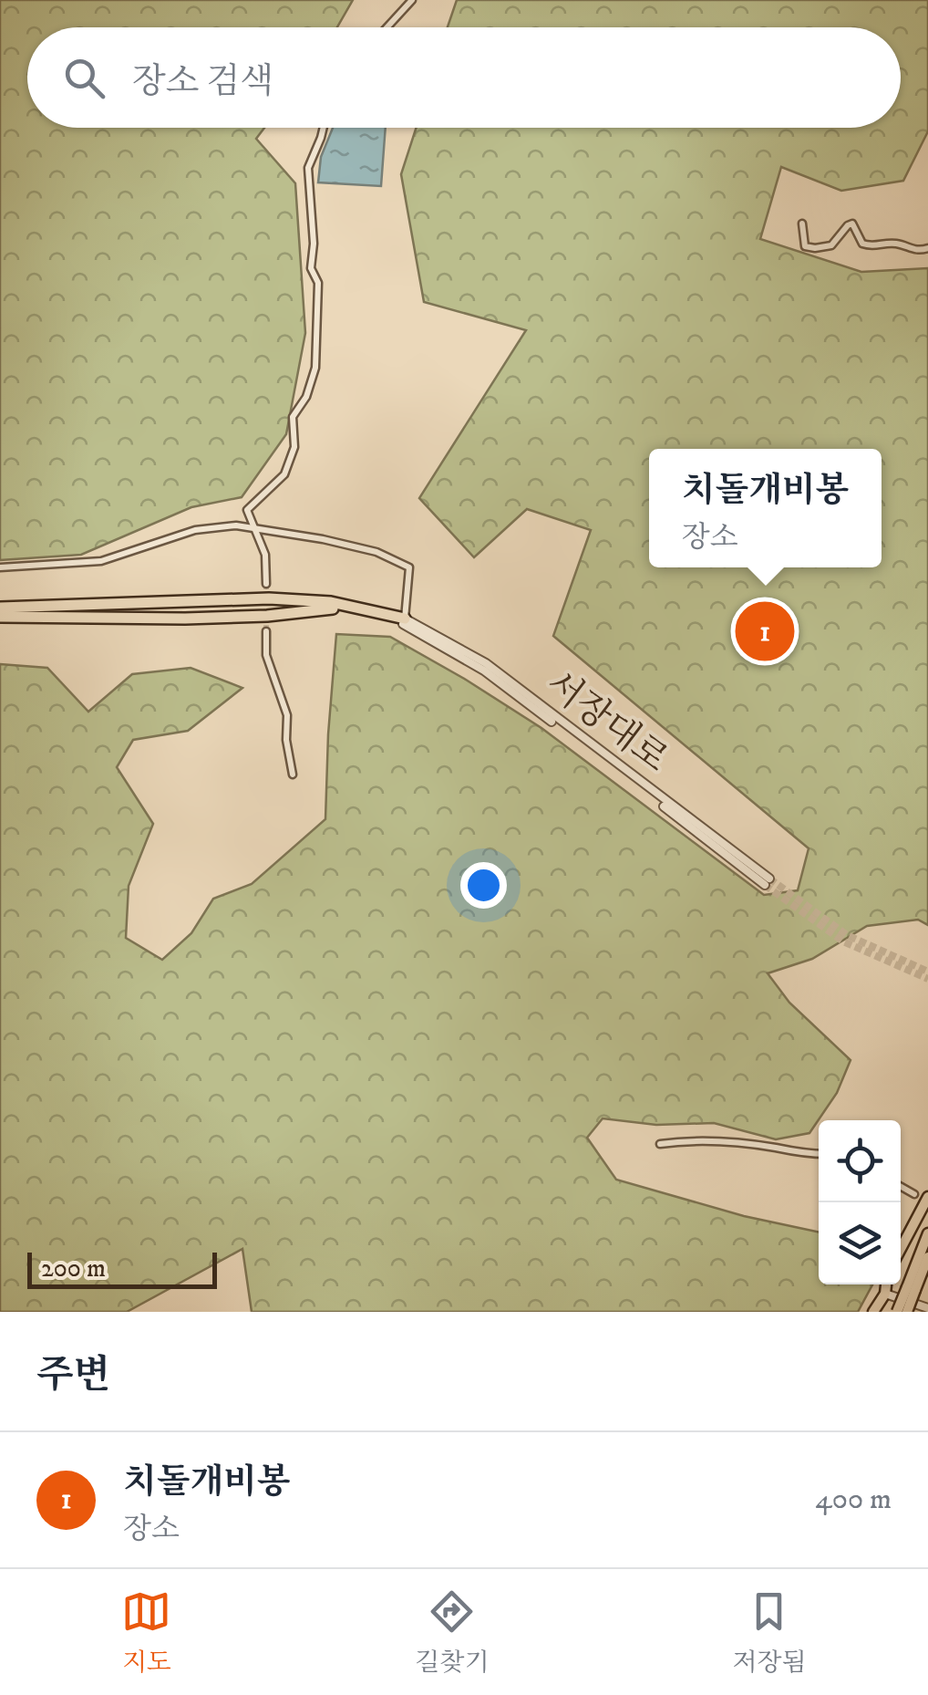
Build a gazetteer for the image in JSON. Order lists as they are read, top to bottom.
{
  "streets": {
    "street": ["서장대로"]
  },
  "scale_bar": "200 m",
  "page": {
    "search": "장소 검색",
    "popup": ["치돌개비봉", "장소"],
    "pins": "1",
    "scale": "200 m",
    "heading": "주변",
    "list": [
      {
        "mark": "1",
        "name": "치돌개비봉",
        "note": "장소",
        "value": "400 m"
      }
    ],
    "nav": ["지도", "길찾기", "저장됨"]
  }
}
